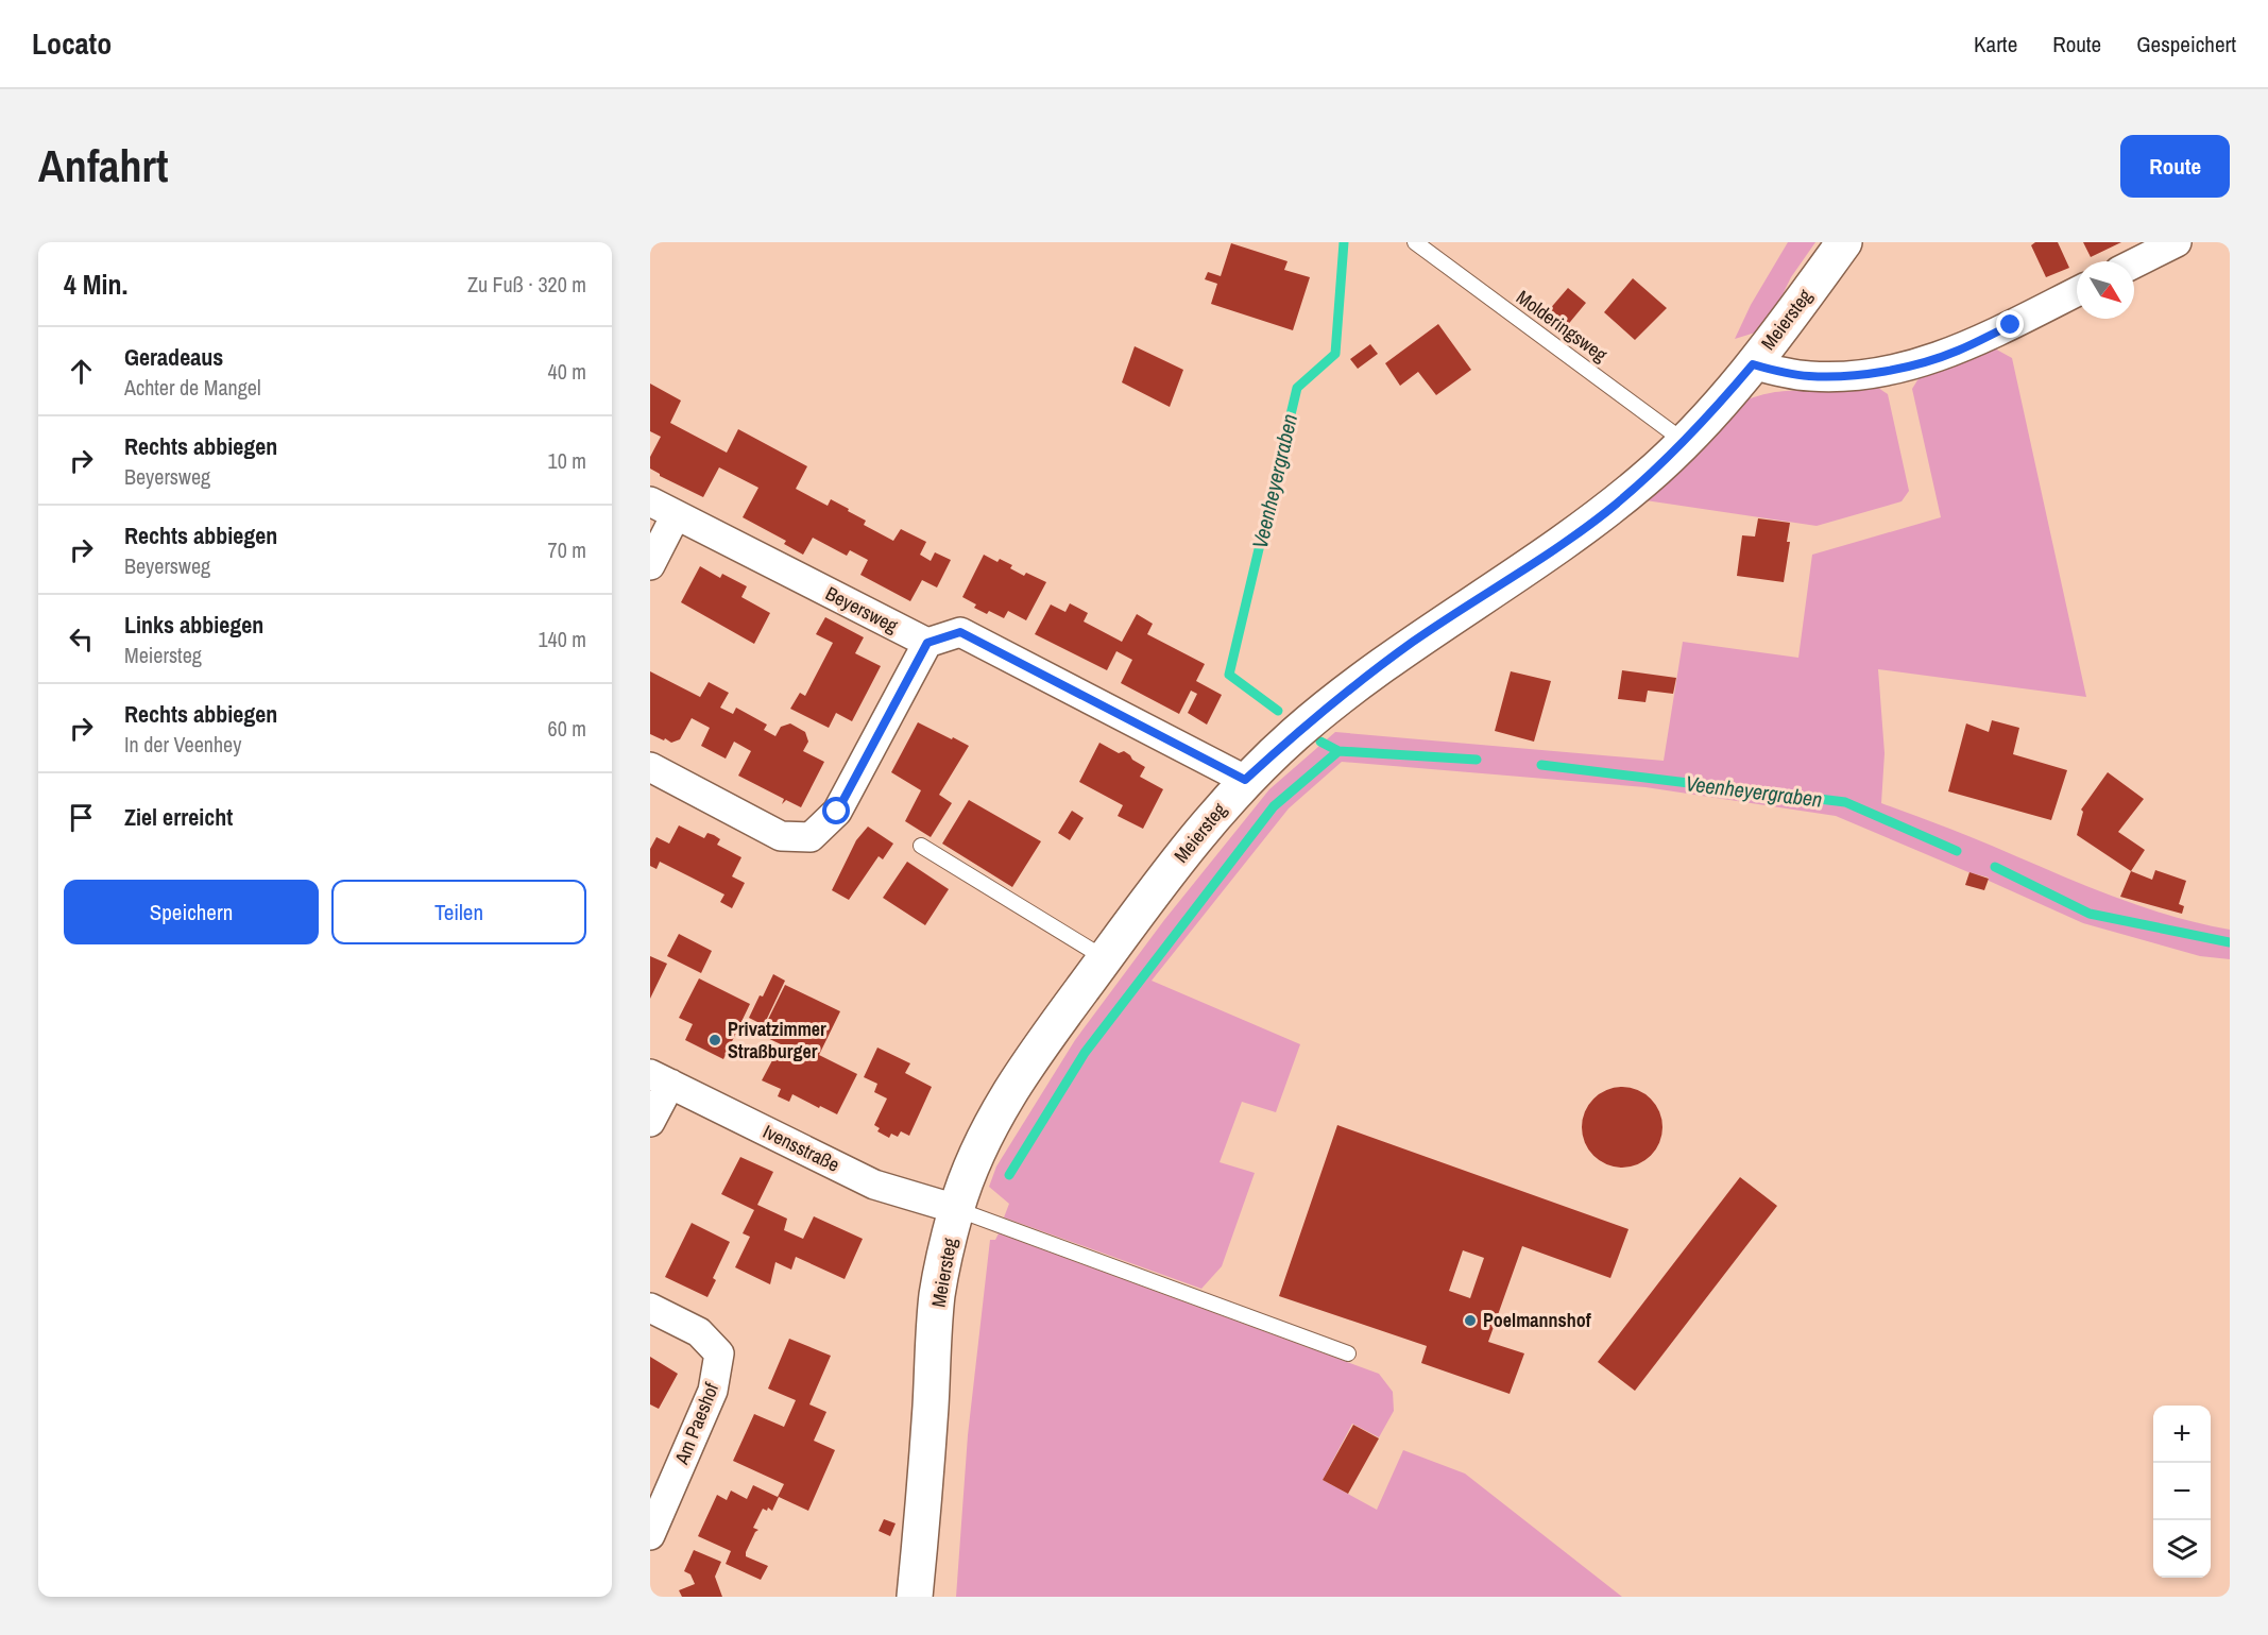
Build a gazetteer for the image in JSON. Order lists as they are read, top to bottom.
{
  "streets": {
    "street": [
      "Meiersteg",
      "Beyersweg",
      "Ivensstraße",
      "Am Paeshof"
    ],
    "lane": ["Molderingsweg"]
  },
  "crossings": [
    ["Meiersteg", "Molderingsweg"],
    ["Meiersteg", "Ivensstraße"]
  ],
  "water": ["Veenheyergraben"],
  "places": ["Privatzimmer Straßburger", "Poelmannshof"],
  "north": "bottom right",
  "page": {
    "header": "Locato",
    "nav": ["Karte", "Route", "Gespeichert"],
    "buttons": [
      "Route",
      ["Speichern", "Teilen"]
    ],
    "title": "Anfahrt",
    "heading": ["4 Min.", "Zu Fuß · 320 m"],
    "list": [
      ["Geradeaus", "Achter de Mangel", "40 m"],
      ["Rechts abbiegen", "Beyersweg", "10 m"],
      ["Rechts abbiegen", "Beyersweg", "70 m"],
      ["Links abbiegen", "Meiersteg", "140 m"],
      ["Rechts abbiegen", "In der Veenhey", "60 m"],
      "Ziel erreicht"
    ],
    "map_buttons": ["+", "−"]
  }
}
